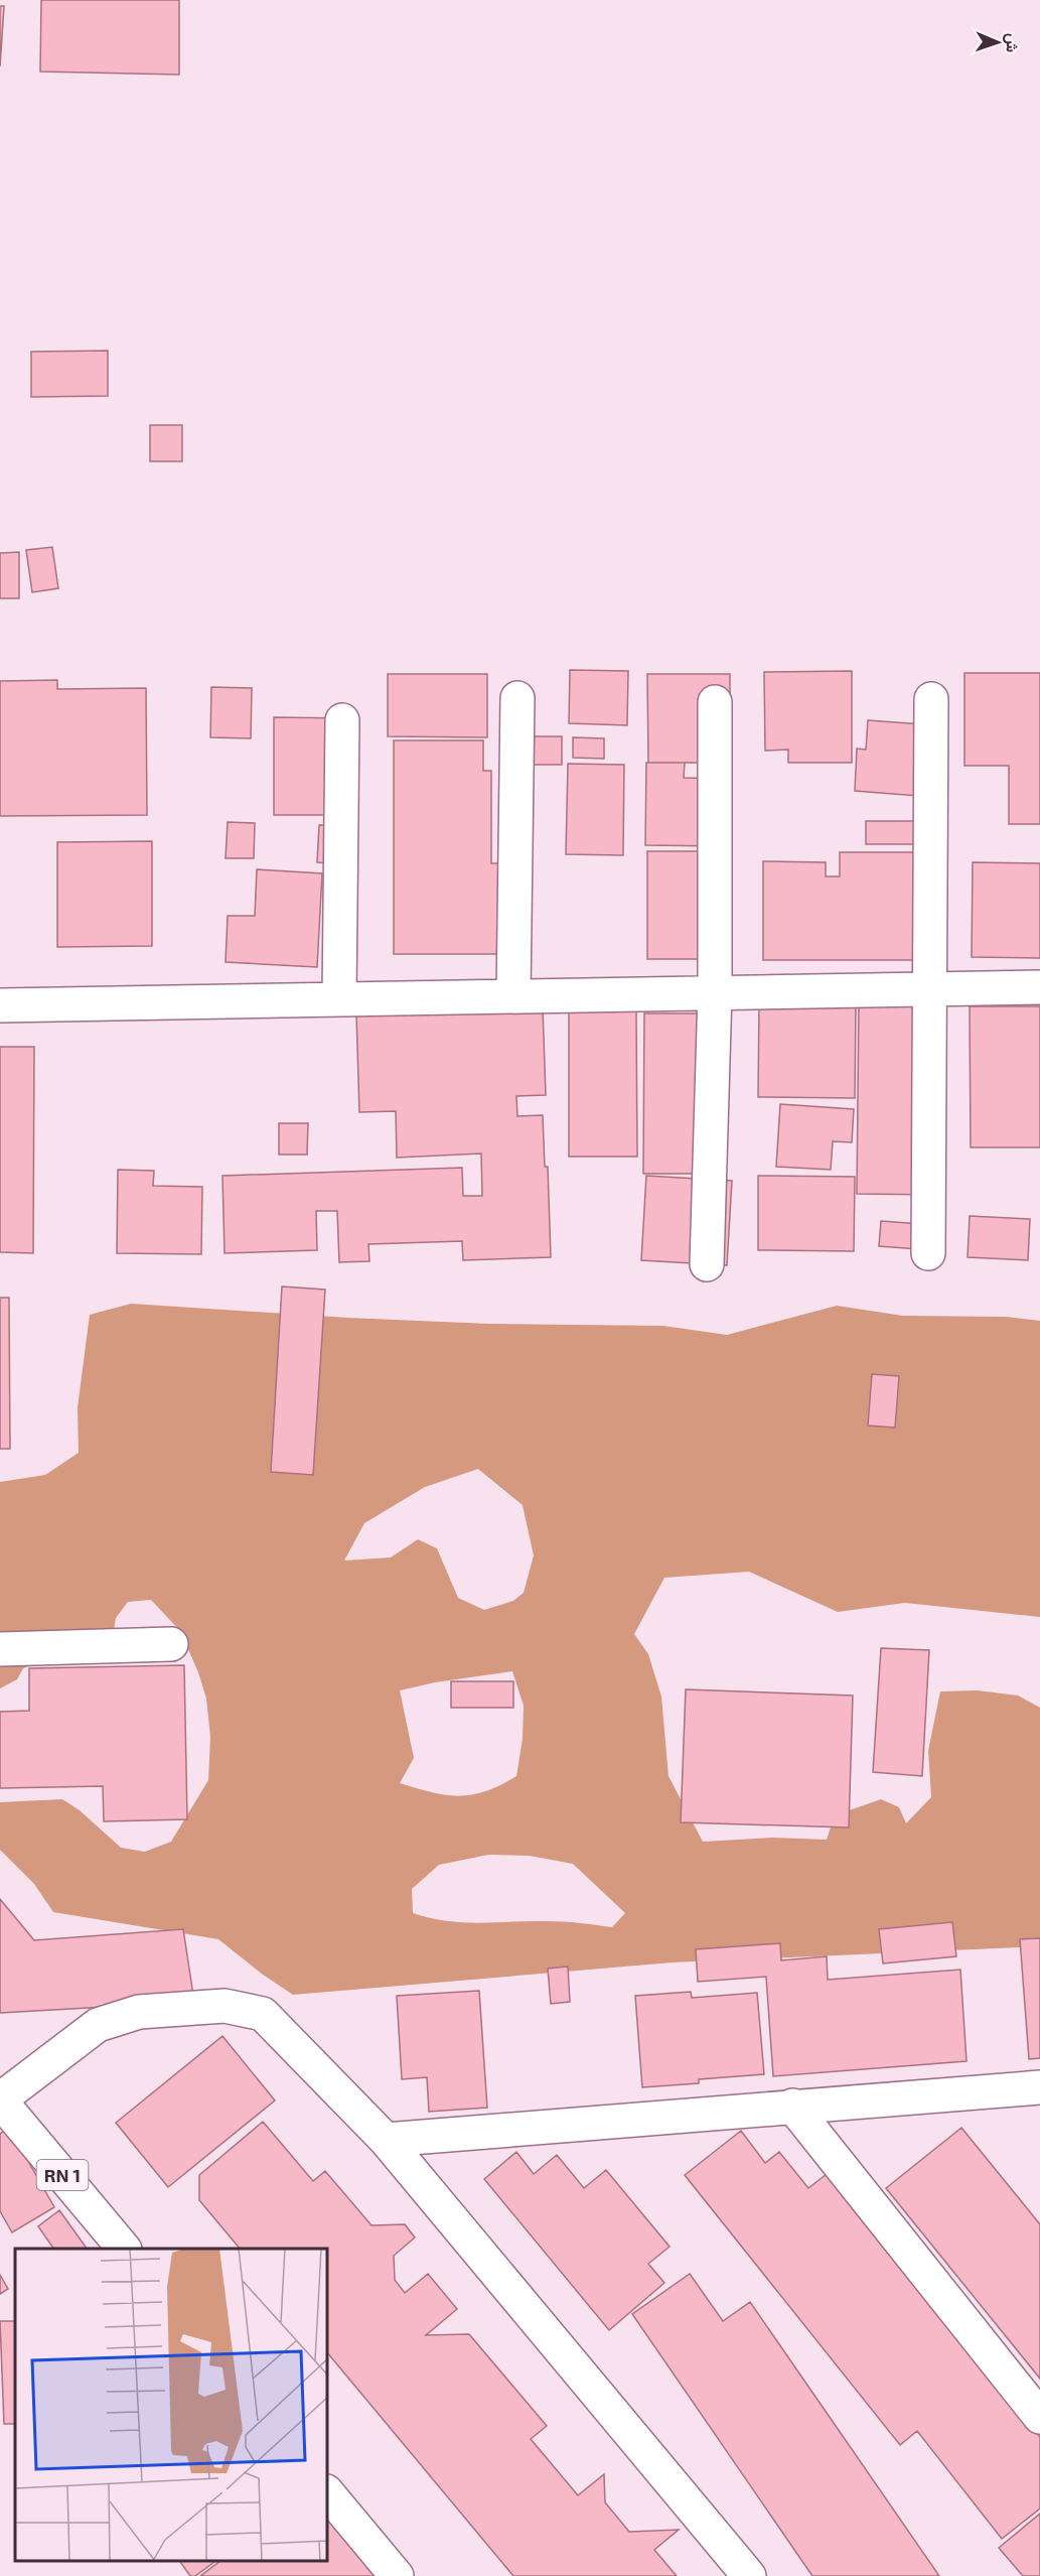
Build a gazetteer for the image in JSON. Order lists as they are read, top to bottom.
{
  "streets": {
    "street": ["RN 1"]
  },
  "north": "right"
}
